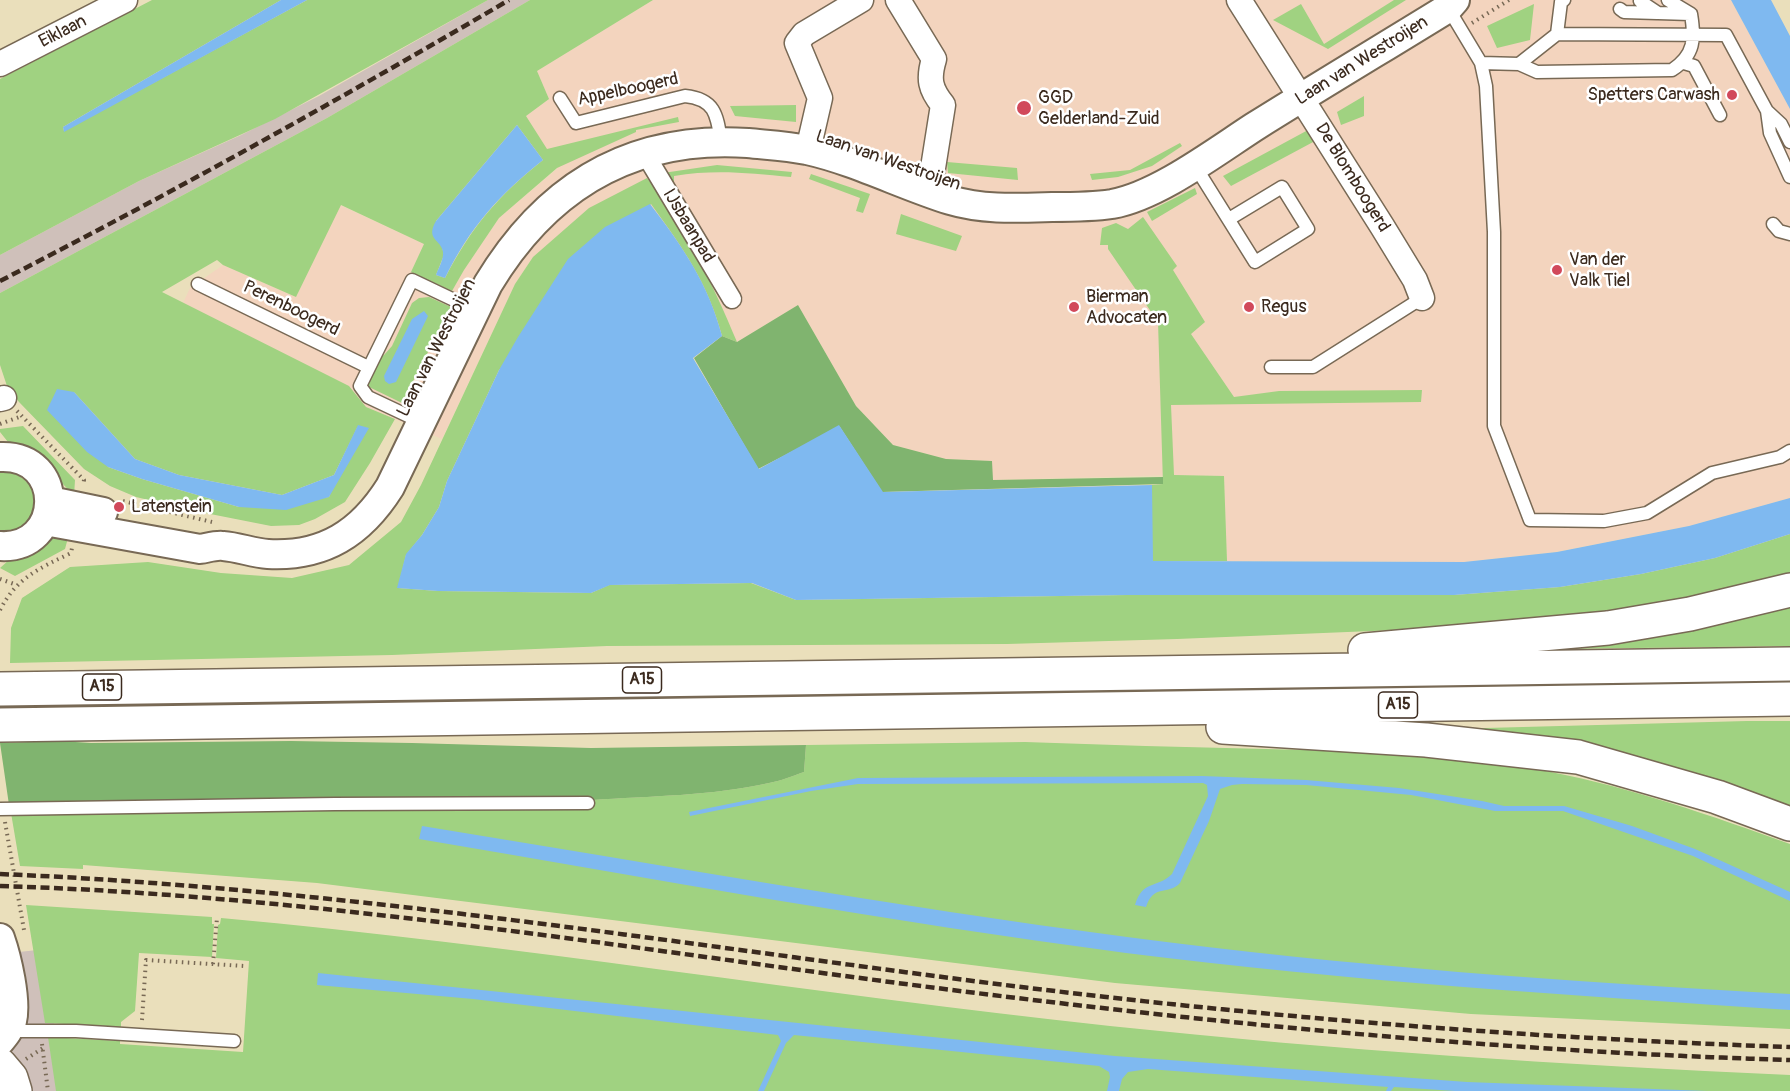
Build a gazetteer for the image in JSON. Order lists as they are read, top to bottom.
{
  "streets": {
    "main road": ["A15"],
    "street": [
      "Eiklaan",
      "Laan van Westroijen",
      "De Blomboogerd",
      "IJsbaanpad"
    ],
    "lane": ["Appelboogerd", "Perenboogerd"]
  },
  "crossings": [
    ["Laan van Westroijen", "Appelboogerd"],
    ["Laan van Westroijen", "De Blomboogerd"],
    ["Laan van Westroijen", "IJsbaanpad"]
  ],
  "places": [
    "Spetters Carwash",
    "GGD Gelderland-Zuid",
    "Van der Valk Tiel",
    "Bierman Advocaten",
    "Regus",
    "Latenstein"
  ]
}
